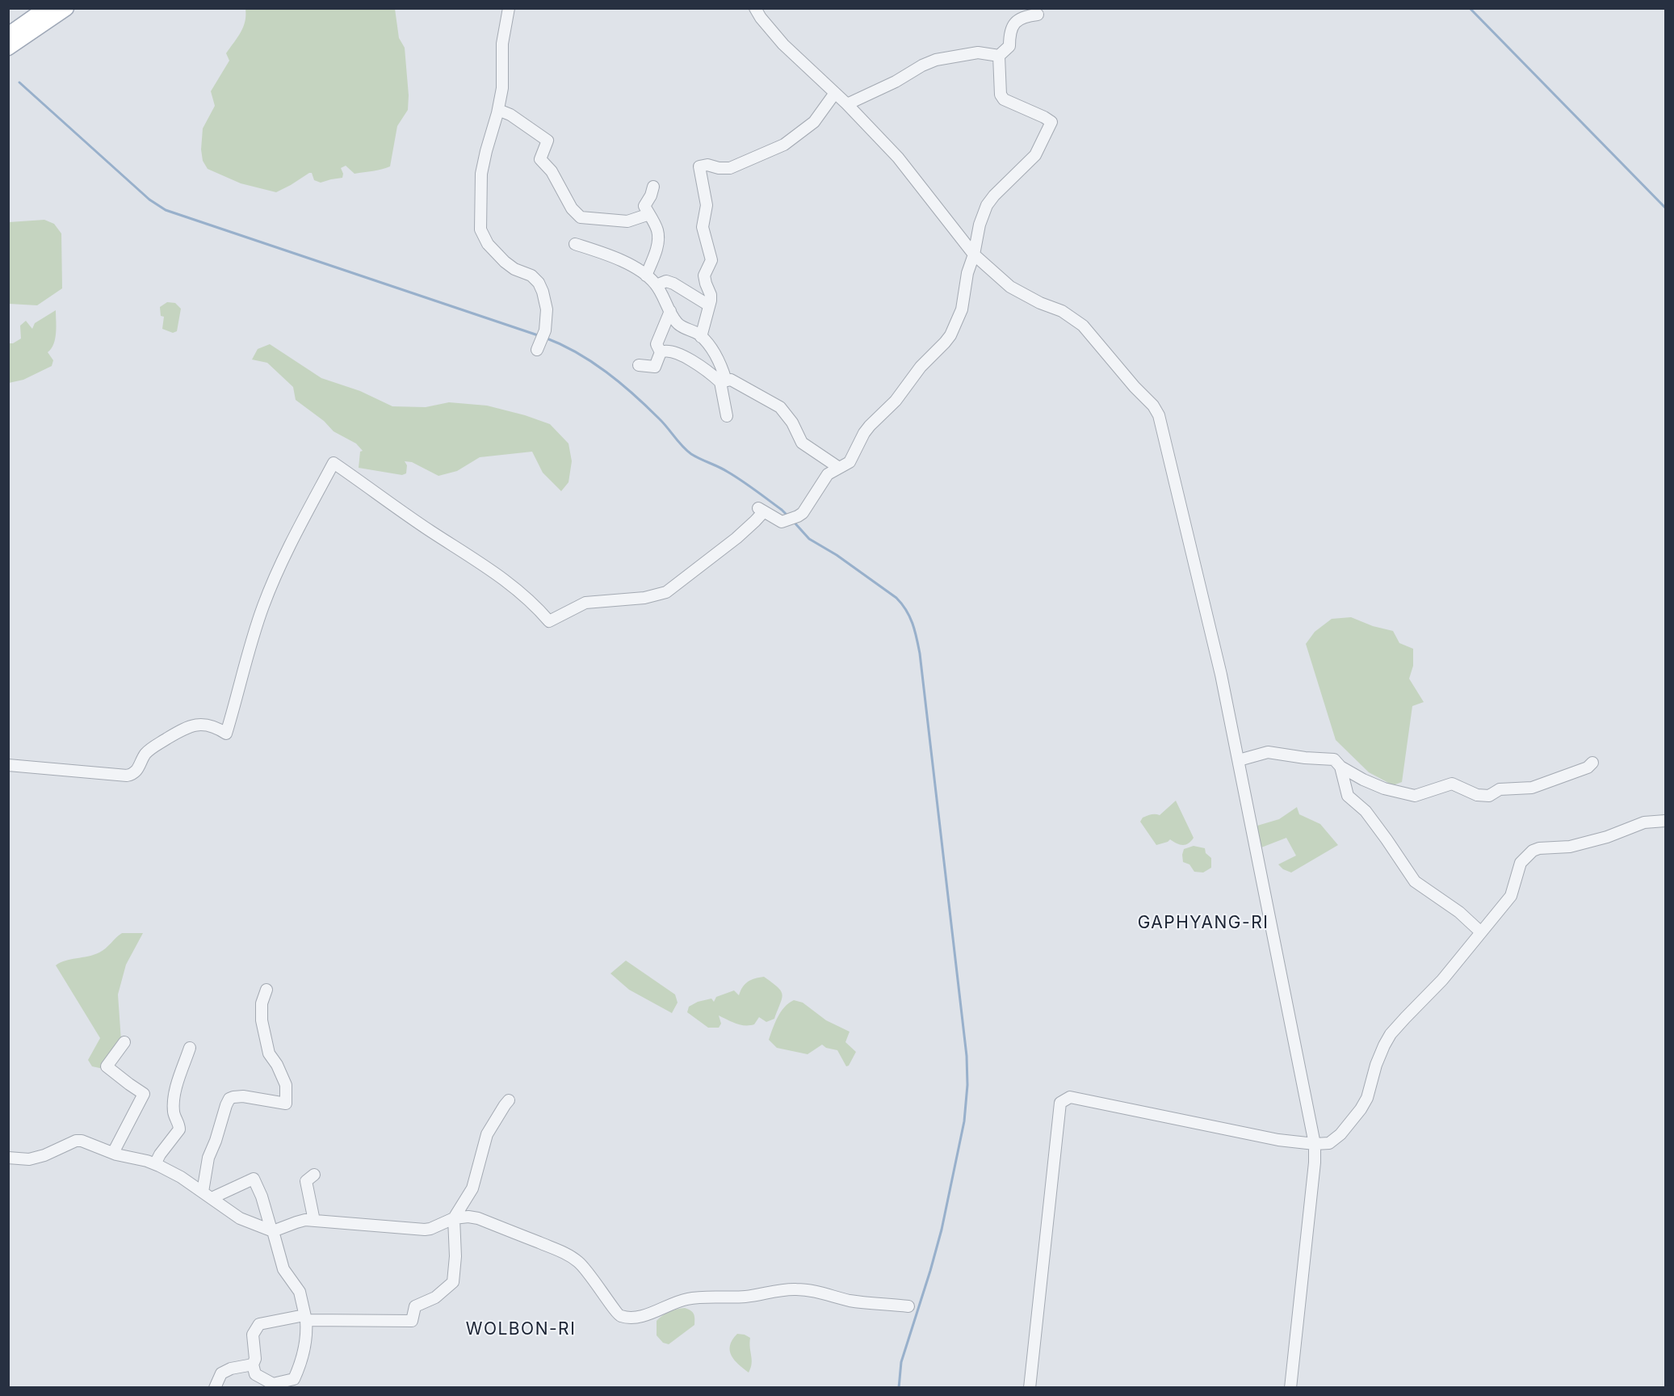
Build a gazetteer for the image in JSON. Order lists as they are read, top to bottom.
{
  "districts": ["GAPHYANG-RI", "WOLBON-RI"]
}
